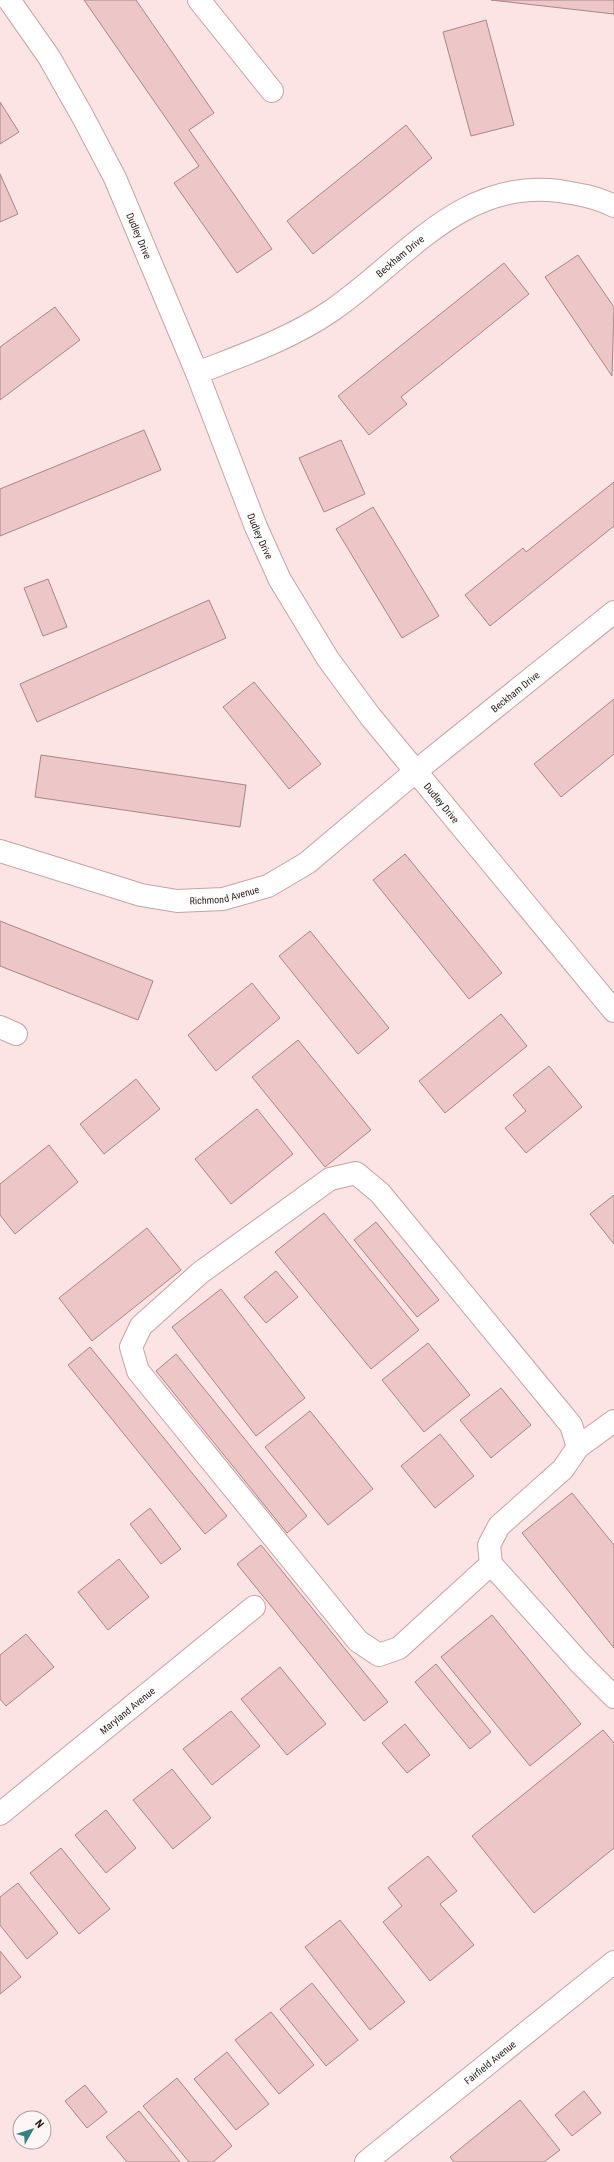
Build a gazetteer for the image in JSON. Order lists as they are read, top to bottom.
{
  "streets": {
    "street": [
      "Dudley Drive",
      "Beckham Drive",
      "Richmond Avenue",
      "Maryland Avenue",
      "Fairfield Avenue"
    ]
  },
  "crossings": [
    ["Dudley Drive", "Beckham Drive"],
    ["Dudley Drive", "Richmond Avenue"],
    ["Beckham Drive", "Richmond Avenue"]
  ],
  "north": "top right"
}
